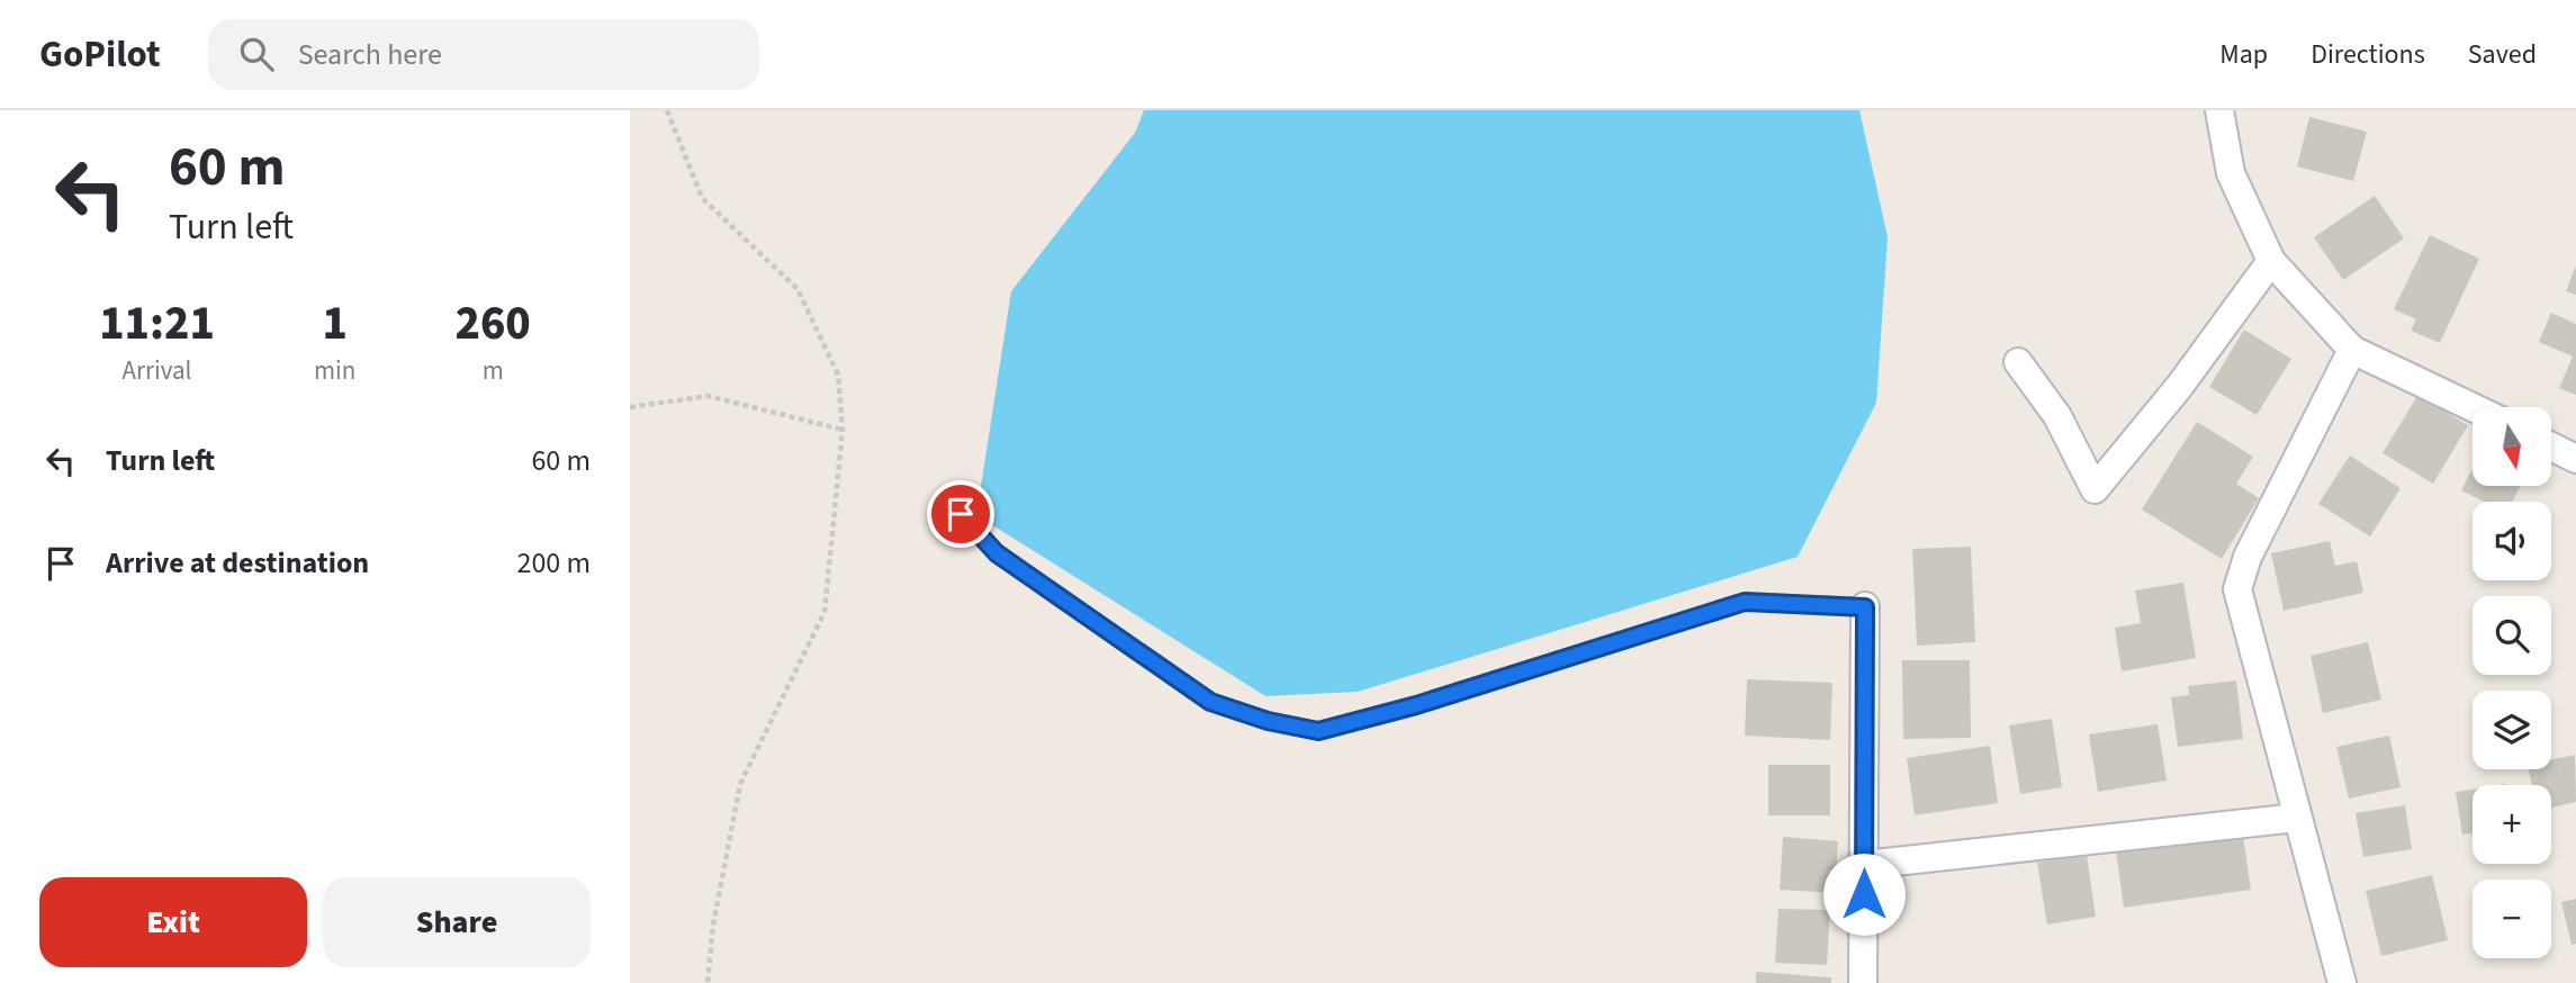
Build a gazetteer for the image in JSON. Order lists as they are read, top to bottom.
{
  "north": "bottom",
  "page": {
    "header": "GoPilot",
    "search": "Search here",
    "nav": ["Map", "Directions", "Saved"],
    "turn": ["60 m", "Turn left"],
    "eta": [
      "11:21",
      "Arrival",
      "1",
      "min",
      "260",
      "m"
    ],
    "map_buttons": ["+", "−"],
    "list": [
      {
        "name": "Turn left",
        "value": "60 m"
      },
      {
        "name": "Arrive at destination",
        "value": "200 m"
      }
    ],
    "buttons": ["Exit", "Share"]
  }
}
